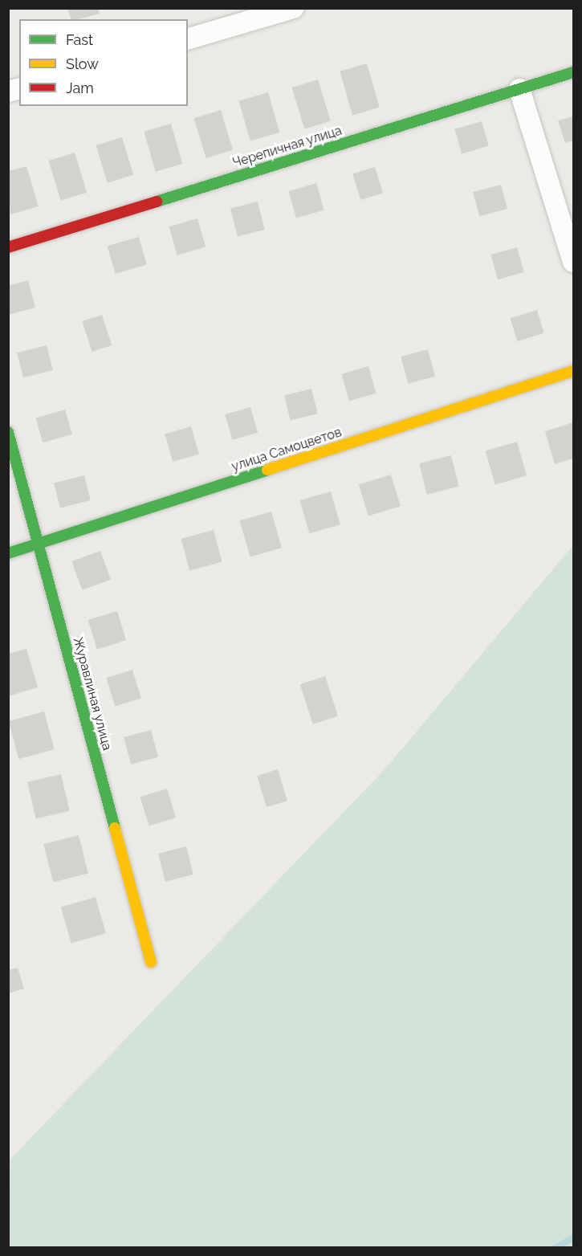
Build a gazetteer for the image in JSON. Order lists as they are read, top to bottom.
{
  "streets": {
    "street": ["Черепичная улица", "улица Самоцветов", "Журавлиная улица"]
  },
  "crossings": [
    ["улица Самоцветов", "Журавлиная улица"]
  ],
  "legend": ["Fast", "Slow", "Jam"]
}
